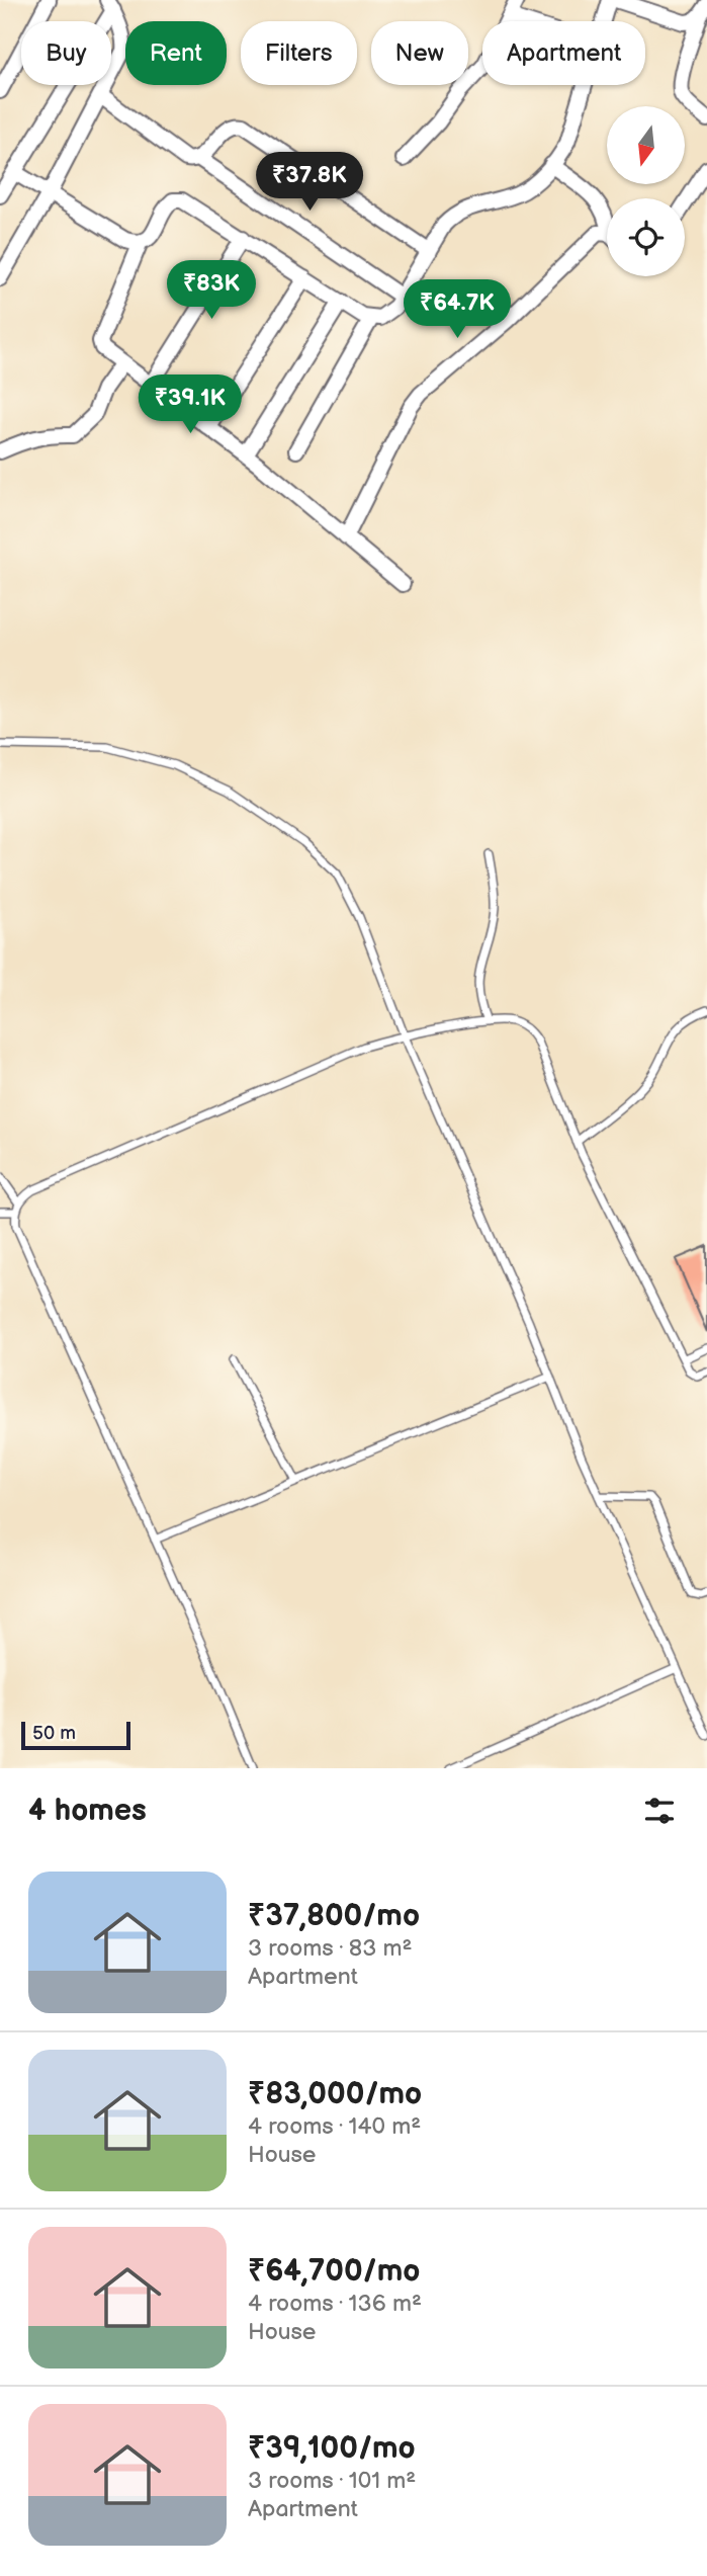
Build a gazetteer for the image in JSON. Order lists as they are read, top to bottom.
{
  "scale_bar": "50 m",
  "north": "bottom",
  "page": {
    "chip": [
      "Buy",
      "Rent",
      "Filters",
      "New",
      "Apartment"
    ],
    "price": [
      "₹37.8K",
      "₹83K",
      "₹64.7K",
      "₹39.1K"
    ],
    "scale": "50 m",
    "heading": "4 homes",
    "list": [
      {
        "name": "₹37,800/mo",
        "note": "3 rooms · 83 m² · Apartment"
      },
      {
        "name": "₹83,000/mo",
        "note": "4 rooms · 140 m² · House"
      },
      {
        "name": "₹64,700/mo",
        "note": "4 rooms · 136 m² · House"
      },
      {
        "name": "₹39,100/mo",
        "note": "3 rooms · 101 m² · Apartment"
      }
    ]
  }
}
